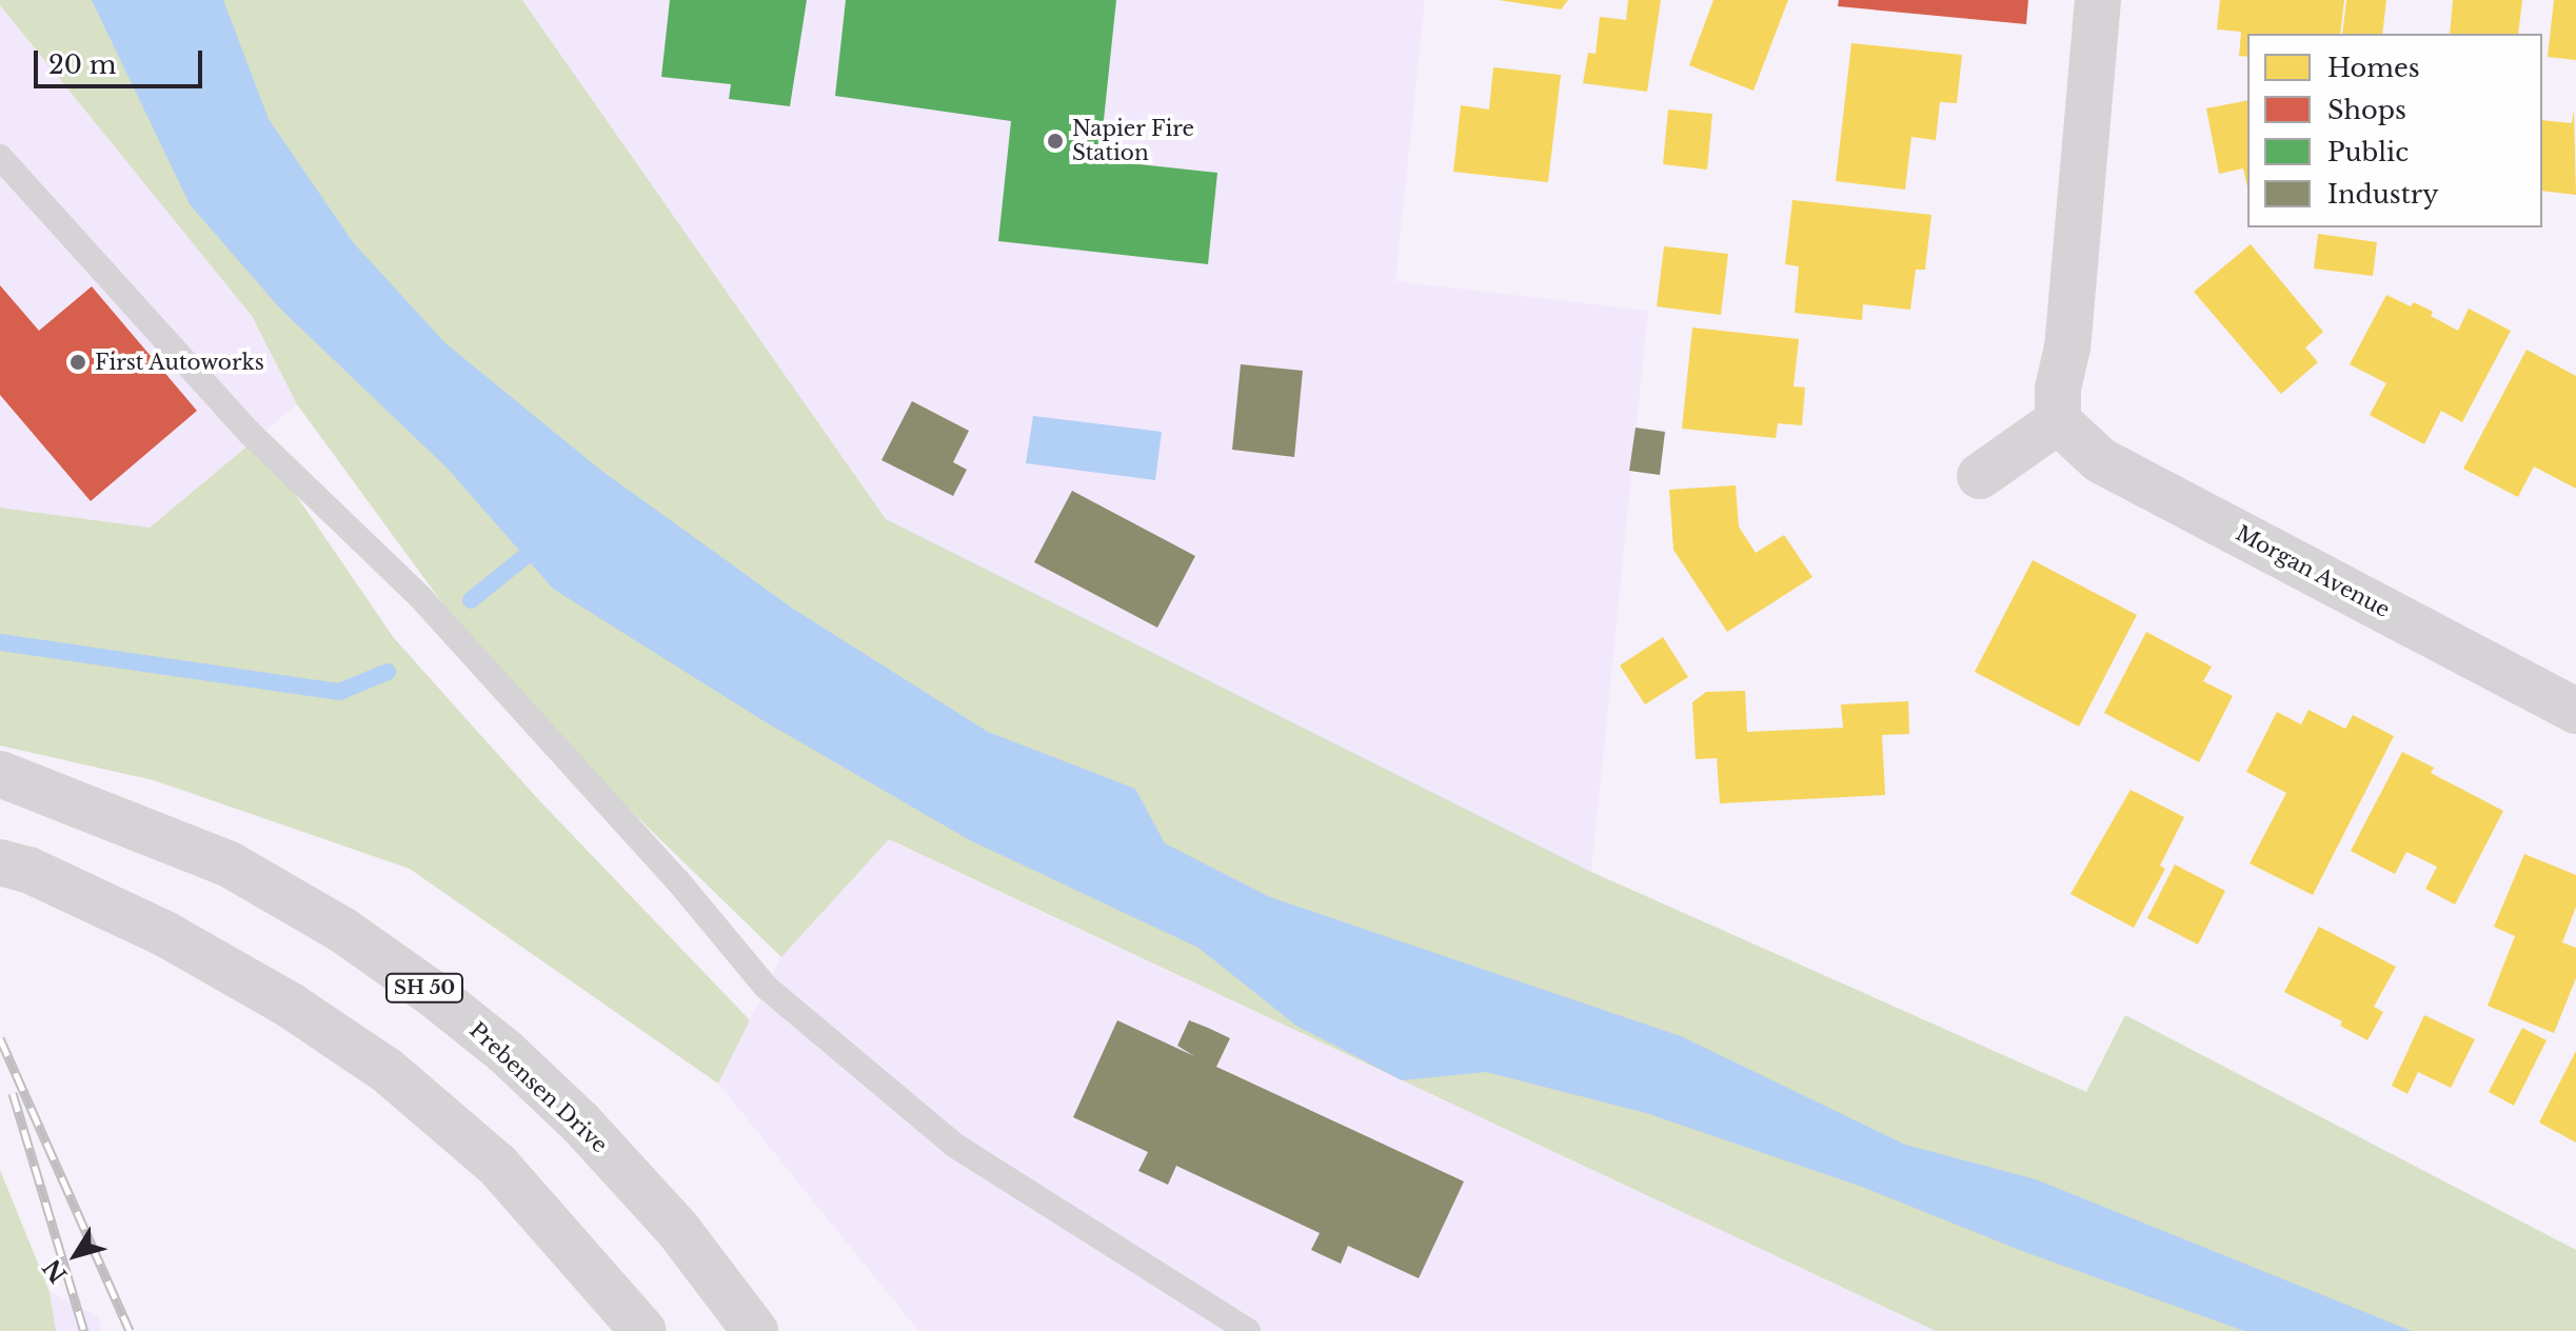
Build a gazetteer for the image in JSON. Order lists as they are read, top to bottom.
{
  "streets": {
    "main road": ["Morgan Avenue", "SH 50", "Prebensen Drive"]
  },
  "places": ["Napier Fire Station", "First Autoworks"],
  "legend": [
    "Homes",
    "Shops",
    "Public",
    "Industry"
  ],
  "scale_bar": "20 m",
  "north": "bottom left"
}
